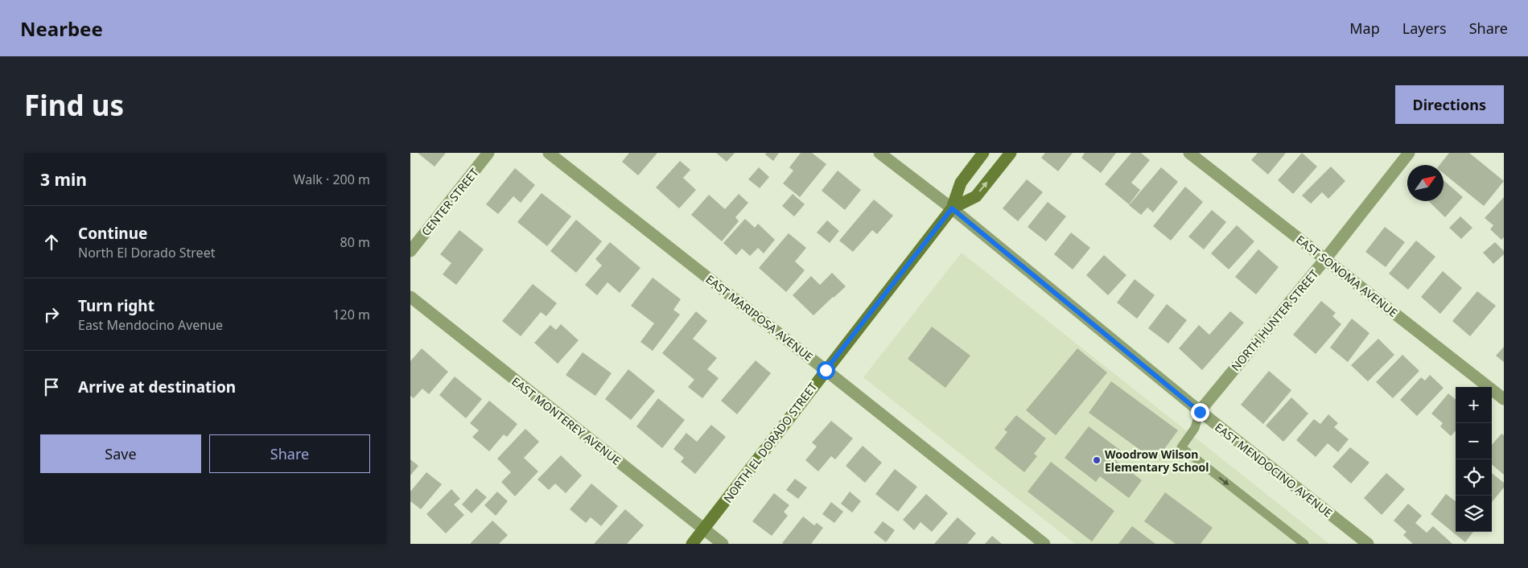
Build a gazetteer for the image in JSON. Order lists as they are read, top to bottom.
{
  "streets": {
    "main road": ["NORTH EL DORADO STREET"],
    "street": [
      "CENTER STREET",
      "EAST SONOMA AVENUE",
      "EAST MARIPOSA AVENUE",
      "NORTH HUNTER STREET",
      "EAST MONTEREY AVENUE",
      "EAST MENDOCINO AVENUE"
    ]
  },
  "crossings": [
    ["EAST SONOMA AVENUE", "NORTH HUNTER STREET"],
    ["EAST MARIPOSA AVENUE", "NORTH EL DORADO STREET"],
    ["NORTH HUNTER STREET", "EAST MENDOCINO AVENUE"],
    ["EAST MONTEREY AVENUE", "NORTH EL DORADO STREET"],
    ["NORTH EL DORADO STREET", "EAST MENDOCINO AVENUE"]
  ],
  "places": ["Woodrow Wilson Elementary School"],
  "north": "top right",
  "page": {
    "header": "Nearbee",
    "nav": ["Map", "Layers", "Share"],
    "buttons": [
      "Directions",
      ["Save", "Share"]
    ],
    "title": "Find us",
    "heading": ["3 min", "Walk · 200 m"],
    "list": [
      ["Continue", "North El Dorado Street", "80 m"],
      ["Turn right", "East Mendocino Avenue", "120 m"],
      "Arrive at destination"
    ],
    "map_buttons": ["+", "−"]
  }
}
